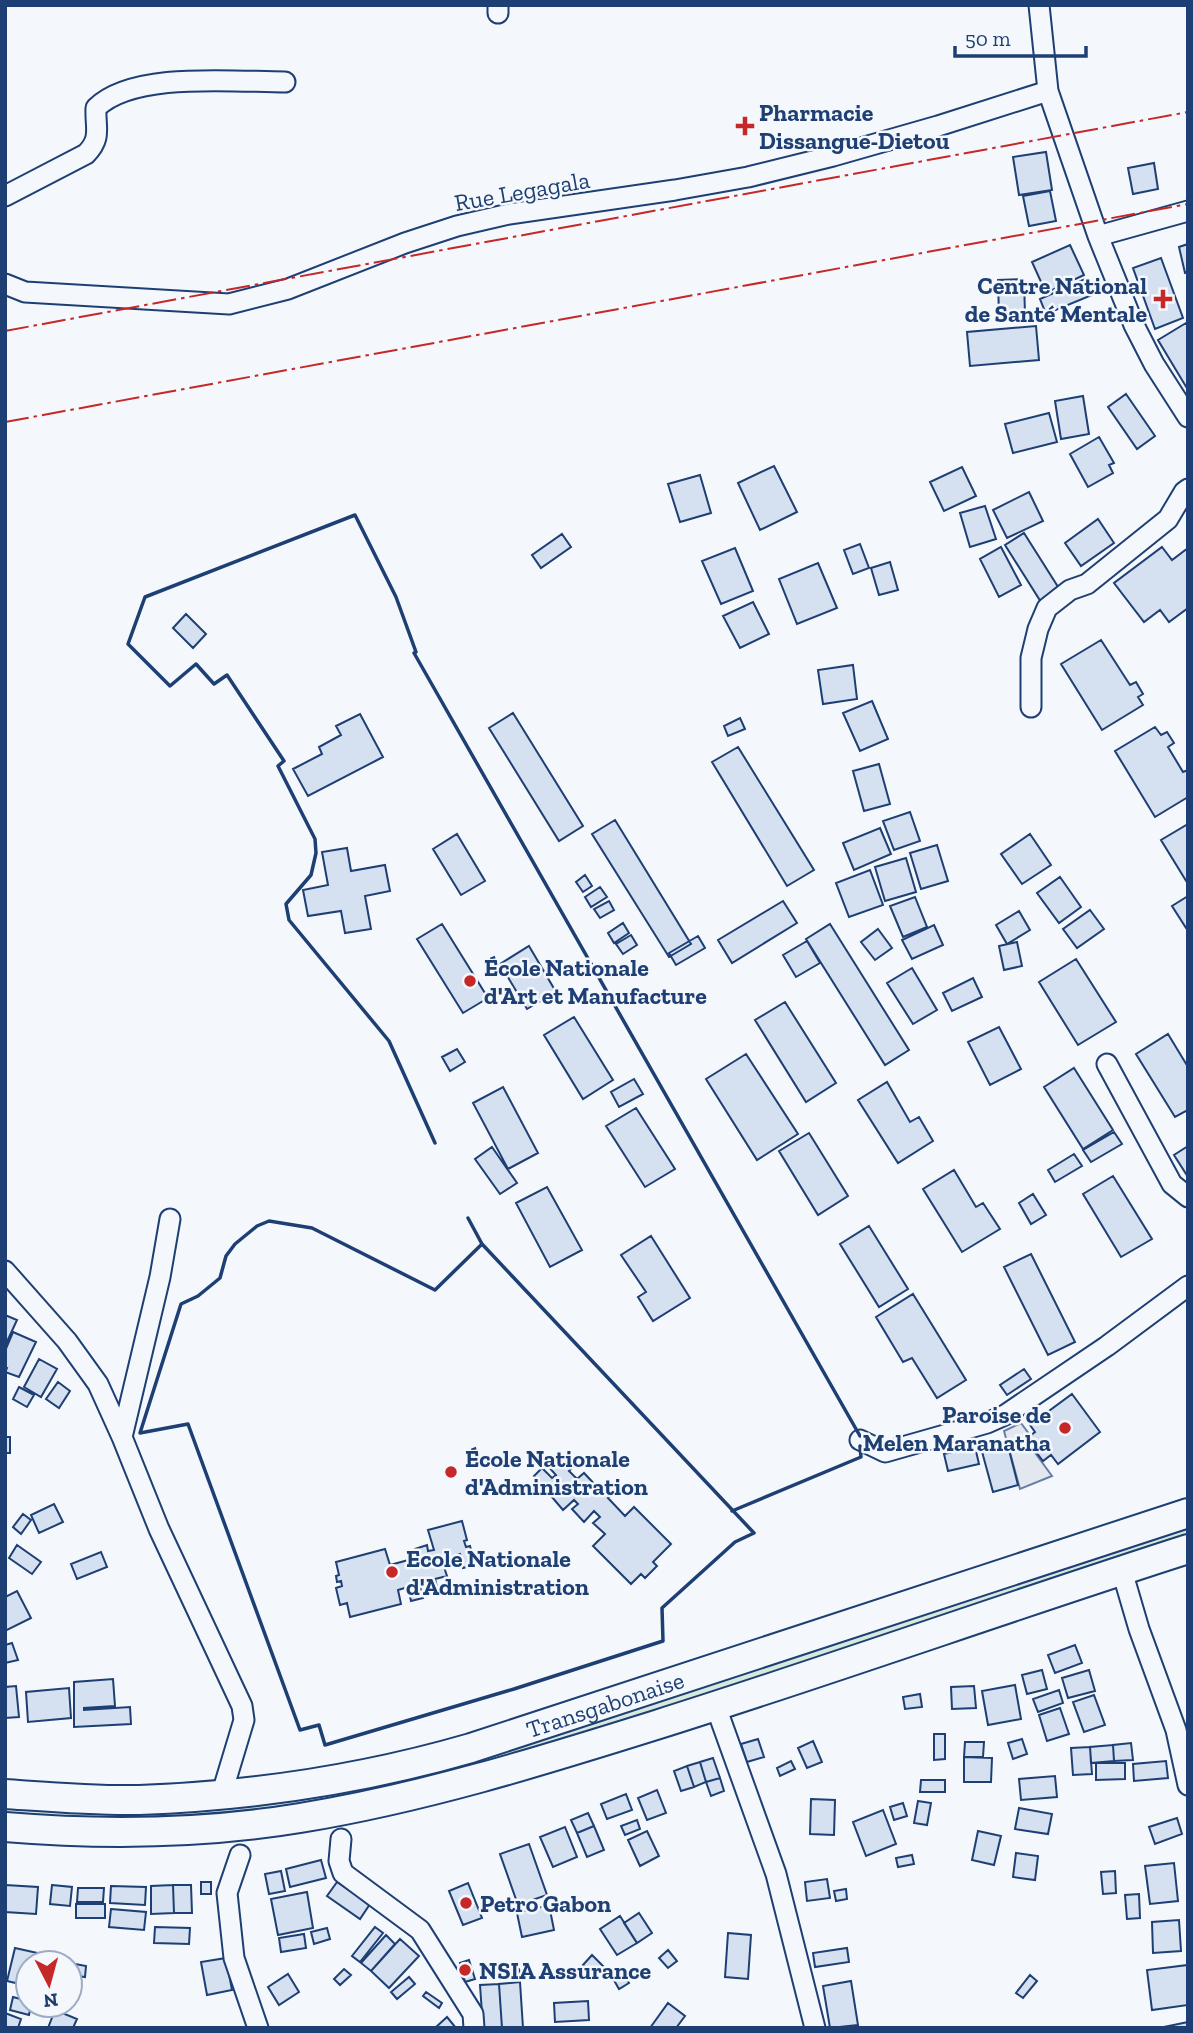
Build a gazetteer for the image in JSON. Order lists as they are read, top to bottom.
{
  "streets": {
    "highway": ["Transgabonaise"],
    "street": ["Rue Legagala"]
  },
  "places": {
    "health": ["Pharmacie Dissangue-Dietou", "Centre National de Santé Mentale"],
    "other": [
      "École Nationale d'Art et Manufacture",
      "Paroise de Melen Maranatha",
      "École Nationale d'Administration",
      "Ecole Nationale d'Administration",
      "Petro Gabon",
      "NSIA Assurance"
    ]
  },
  "scale_bar": "50 m",
  "north": "bottom"
}
